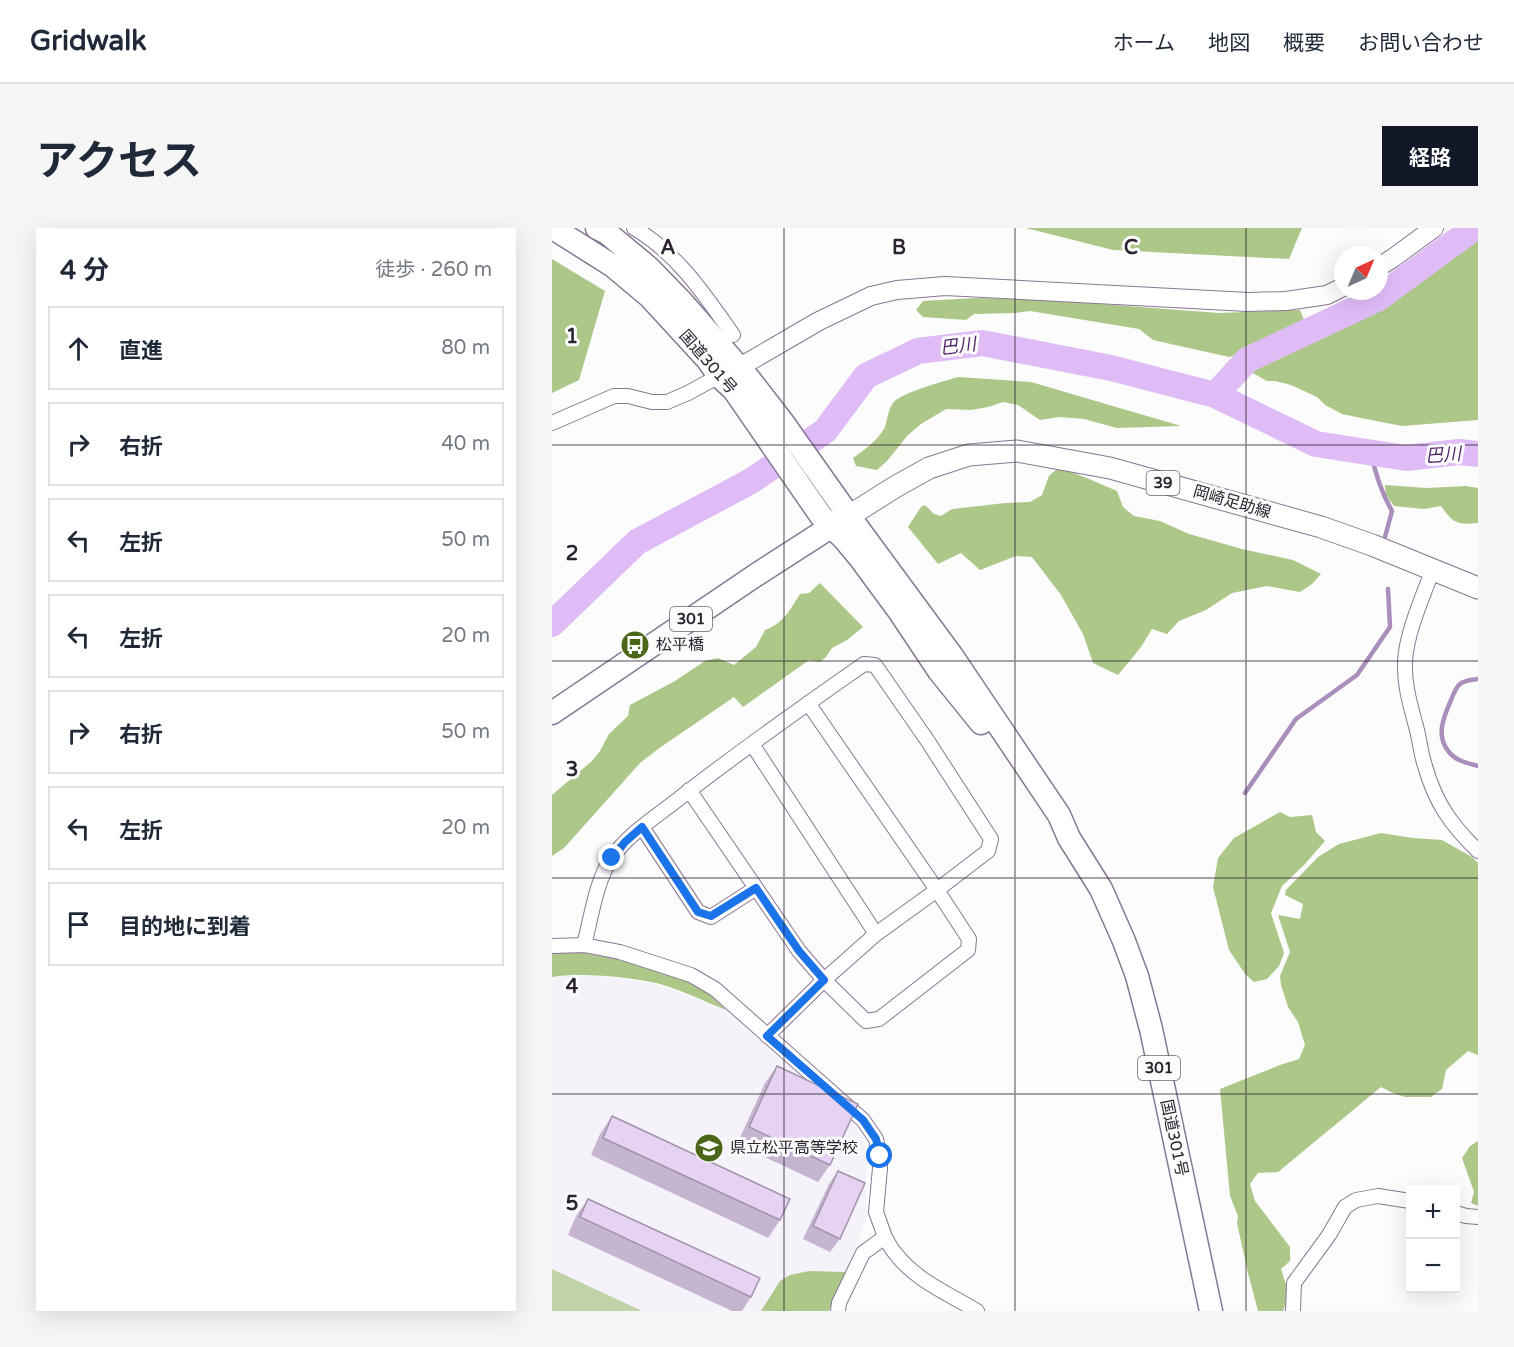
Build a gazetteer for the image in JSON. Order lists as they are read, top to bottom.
{
  "streets": {
    "highway": ["国道301号", "301"],
    "main road": ["39", "岡崎足助線"]
  },
  "crossings": [
    ["国道301号", "岡崎足助線"],
    ["国道301号", "301"],
    ["岡崎足助線", "301"]
  ],
  "water": ["巴川"],
  "places": {
    "bus stop": ["松平橋"],
    "school or university": ["県立松平高等学校"]
  },
  "north": "top right",
  "page": {
    "header": "Gridwalk",
    "nav": [
      "ホーム",
      "地図",
      "概要",
      "お問い合わせ"
    ],
    "title": "アクセス",
    "buttons": "経路",
    "heading": ["4 分", "徒歩 · 260 m"],
    "list": [
      ["直進", "80 m"],
      ["右折", "40 m"],
      ["左折", "50 m"],
      ["左折", "20 m"],
      ["右折", "50 m"],
      ["左折", "20 m"],
      "目的地に到着"
    ],
    "map_buttons": ["+", "−"]
  },
  "grid": {
    "columns": ["A", "B", "C"],
    "rows": [
      "1",
      "2",
      "3",
      "4",
      "5"
    ]
  }
}
